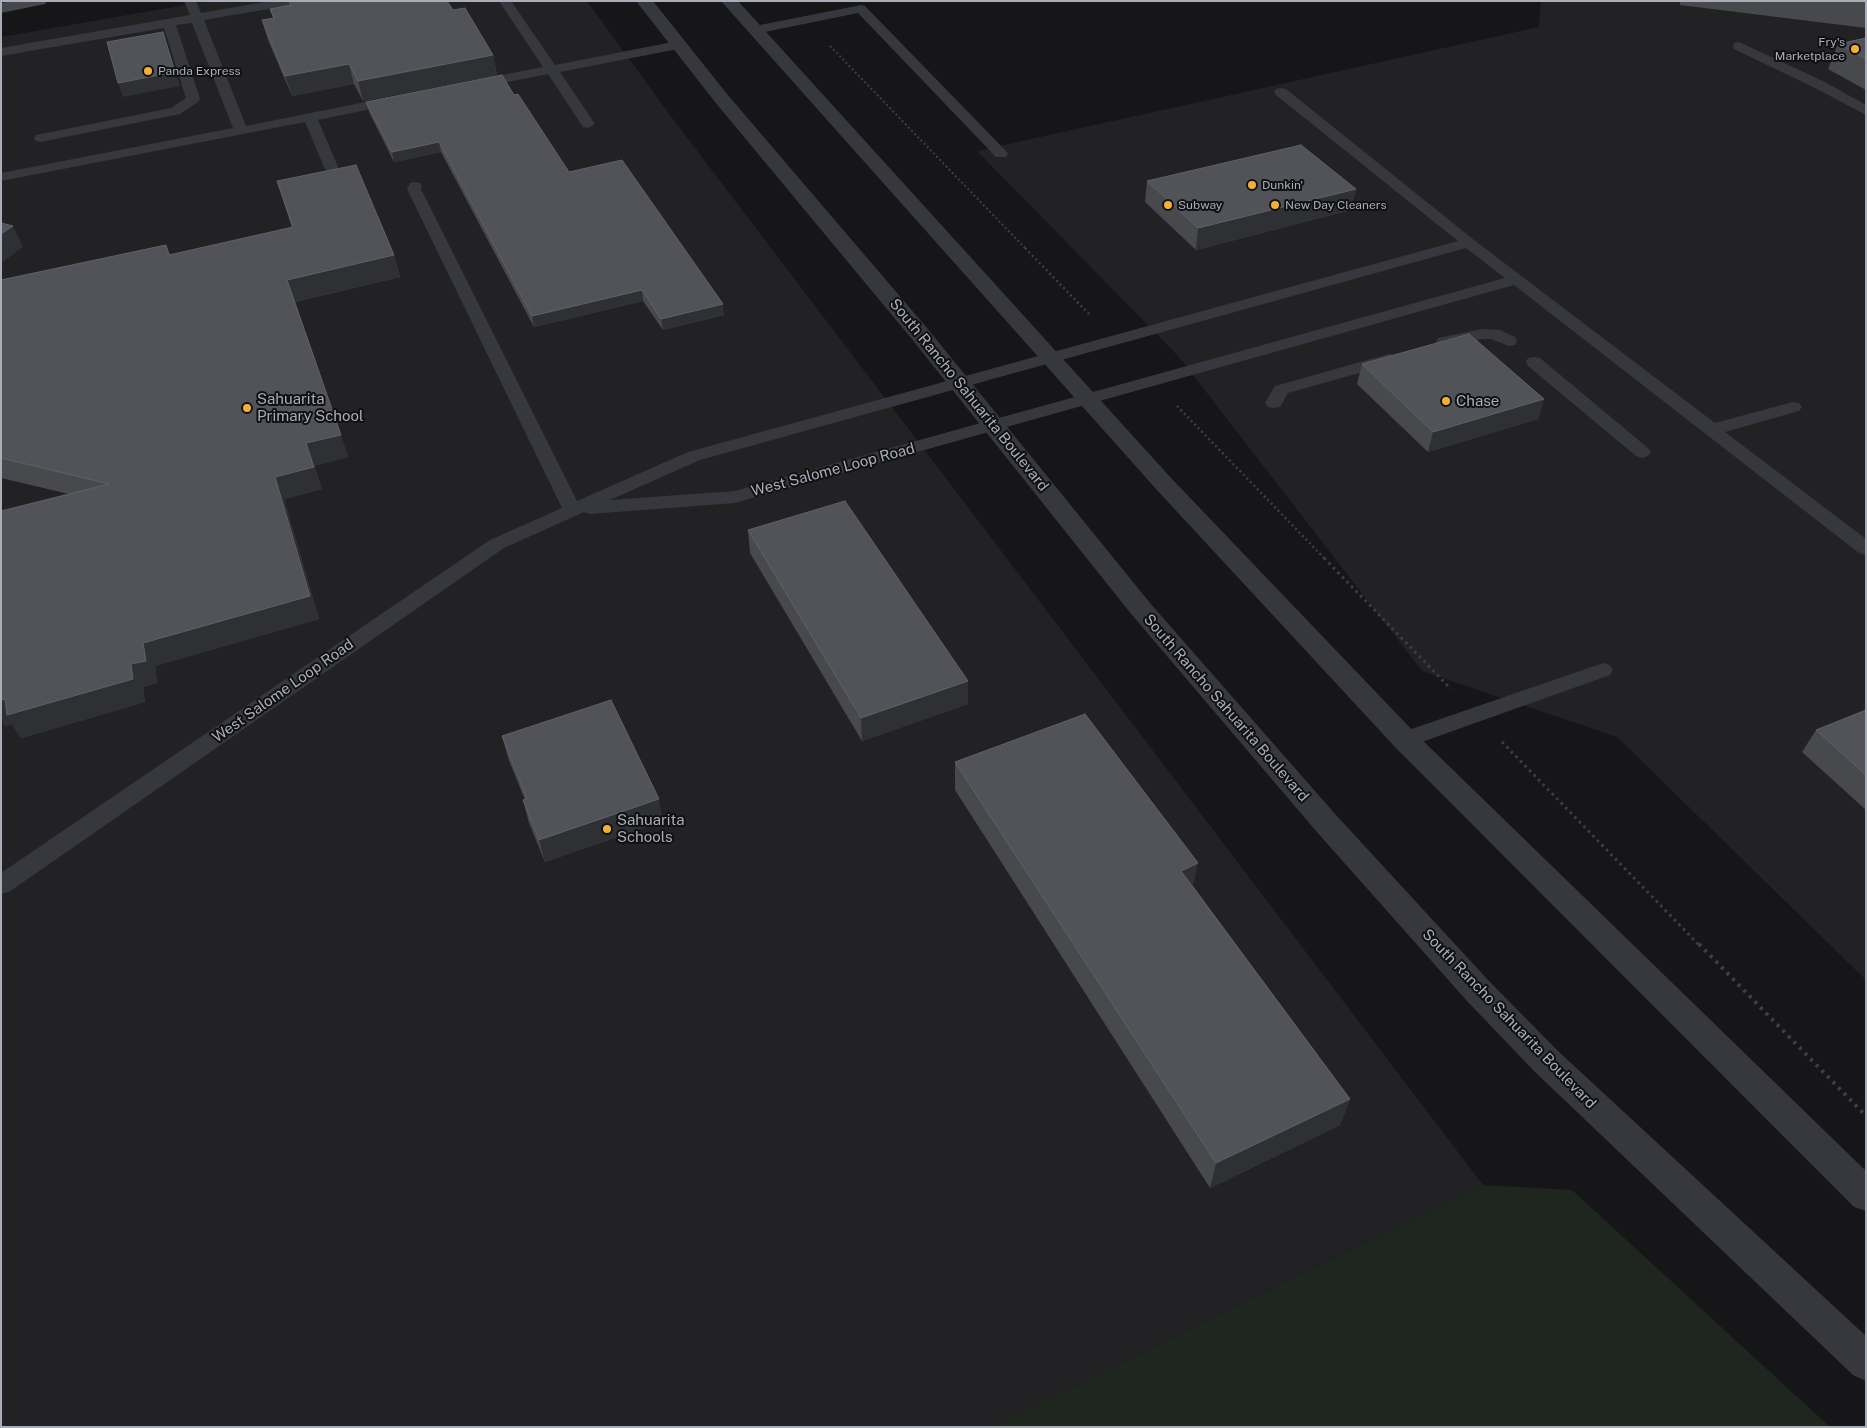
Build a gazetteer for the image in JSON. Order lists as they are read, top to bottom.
{
  "streets": {
    "street": ["South Rancho Sahuarita Boulevard"],
    "lane": ["West Salome Loop Road"]
  },
  "crossings": [
    ["South Rancho Sahuarita Boulevard", "West Salome Loop Road"]
  ],
  "places": [
    "Fry's Marketplace",
    "Panda Express",
    "Dunkin'",
    "Subway",
    "New Day Cleaners",
    "Chase",
    "Sahuarita Primary School",
    "Sahuarita Schools"
  ]
}
